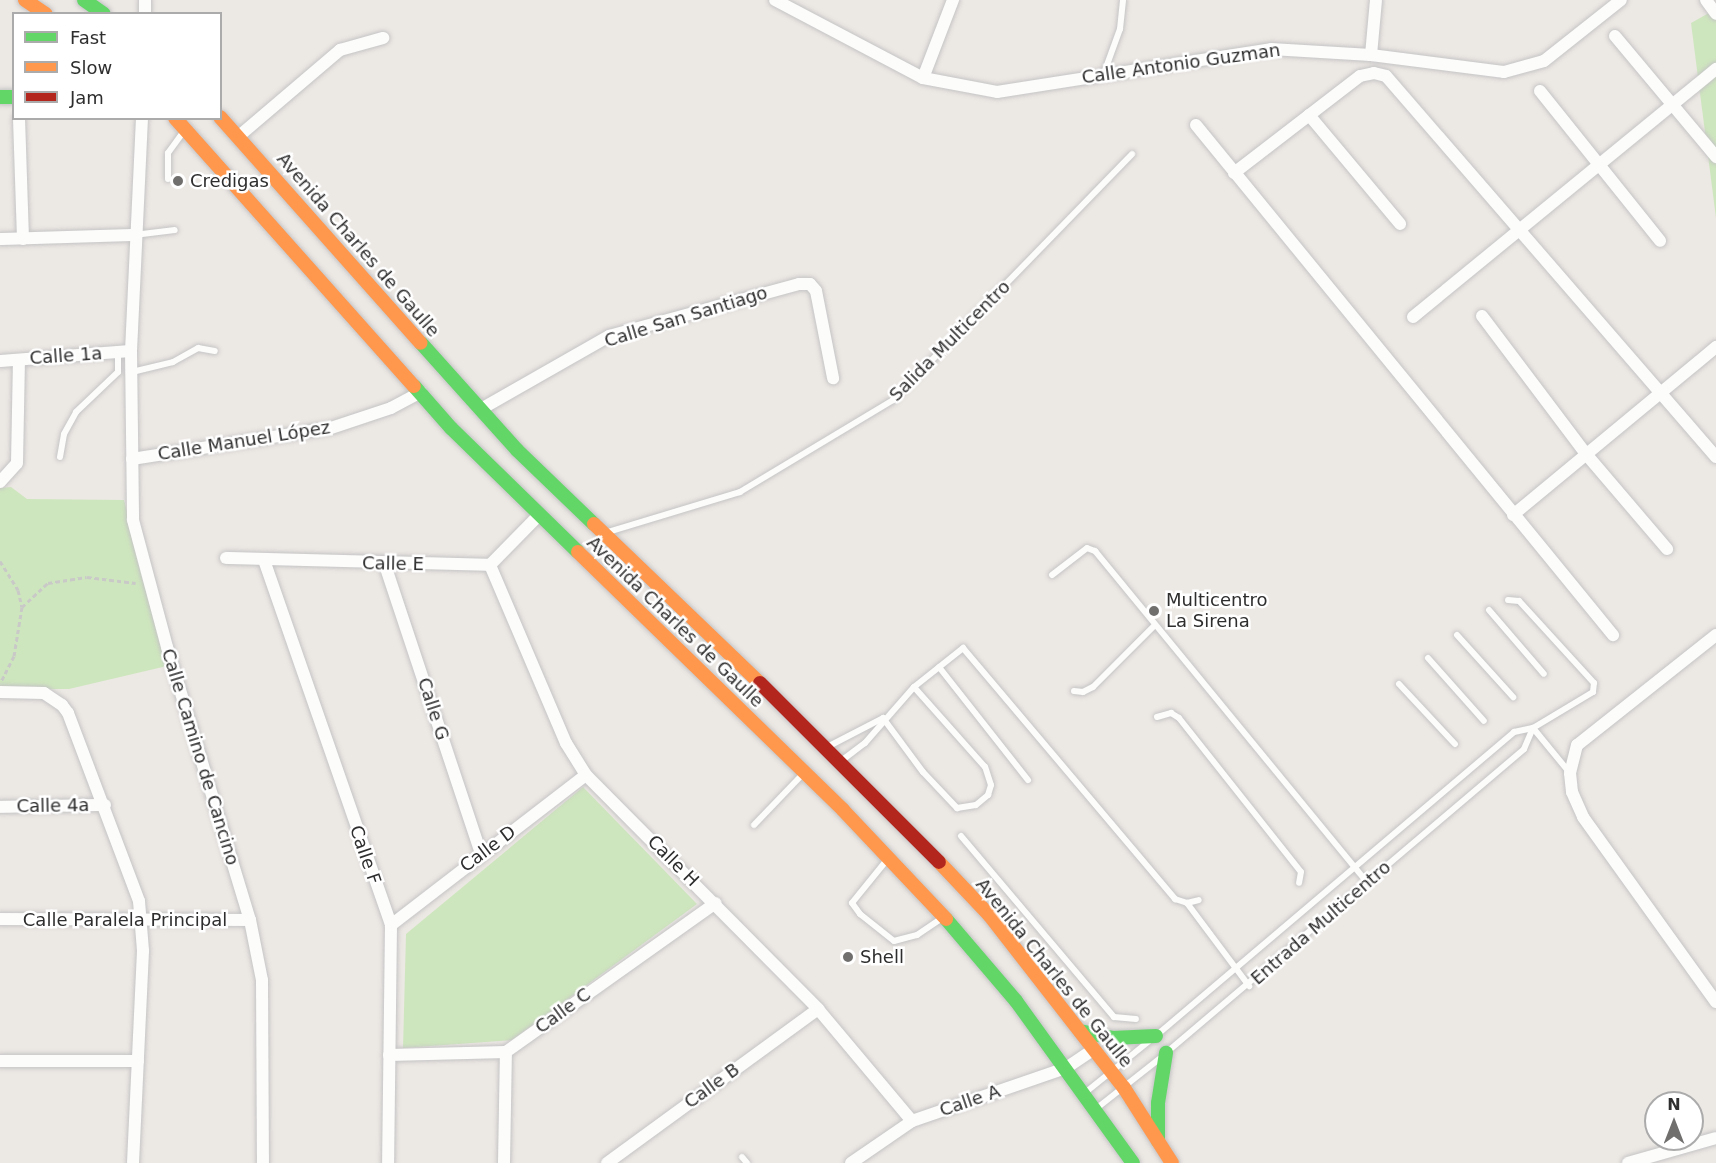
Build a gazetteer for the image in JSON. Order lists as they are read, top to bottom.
{
  "streets": {
    "main road": ["Avenida Charles de Gaulle"],
    "street": [
      "Calle Antonio Guzman",
      "Calle San Santiago",
      "Calle 1a",
      "Calle Manuel López",
      "Calle E",
      "Calle G",
      "Calle Camino de Cancino",
      "Calle 4a",
      "Calle D",
      "Calle F",
      "Calle H",
      "Calle Paralela Principal",
      "Calle C",
      "Calle B",
      "Calle A"
    ],
    "lane": ["Salida Multicentro", "Entrada Multicentro"]
  },
  "crossings": [
    ["Avenida Charles de Gaulle", "Calle San Santiago"],
    ["Avenida Charles de Gaulle", "Salida Multicentro"],
    ["Avenida Charles de Gaulle", "Calle Manuel López"],
    ["Avenida Charles de Gaulle", "Entrada Multicentro"],
    ["Avenida Charles de Gaulle", "Calle A"],
    ["Calle 1a", "Calle Camino de Cancino"],
    ["Calle Manuel López", "Calle Camino de Cancino"],
    ["Calle E", "Calle G"],
    ["Calle E", "Calle F"],
    ["Calle E", "Calle H"],
    ["Calle G", "Calle D"],
    ["Calle Camino de Cancino", "Calle Paralela Principal"],
    ["Calle D", "Calle F"],
    ["Calle D", "Calle H"],
    ["Calle H", "Calle C"],
    ["Calle H", "Calle B"],
    ["Calle H", "Calle A"]
  ],
  "places": ["Credigas", "Multicentro La Sirena", "Shell"],
  "legend": ["Fast", "Slow", "Jam"],
  "north": "top"
}
